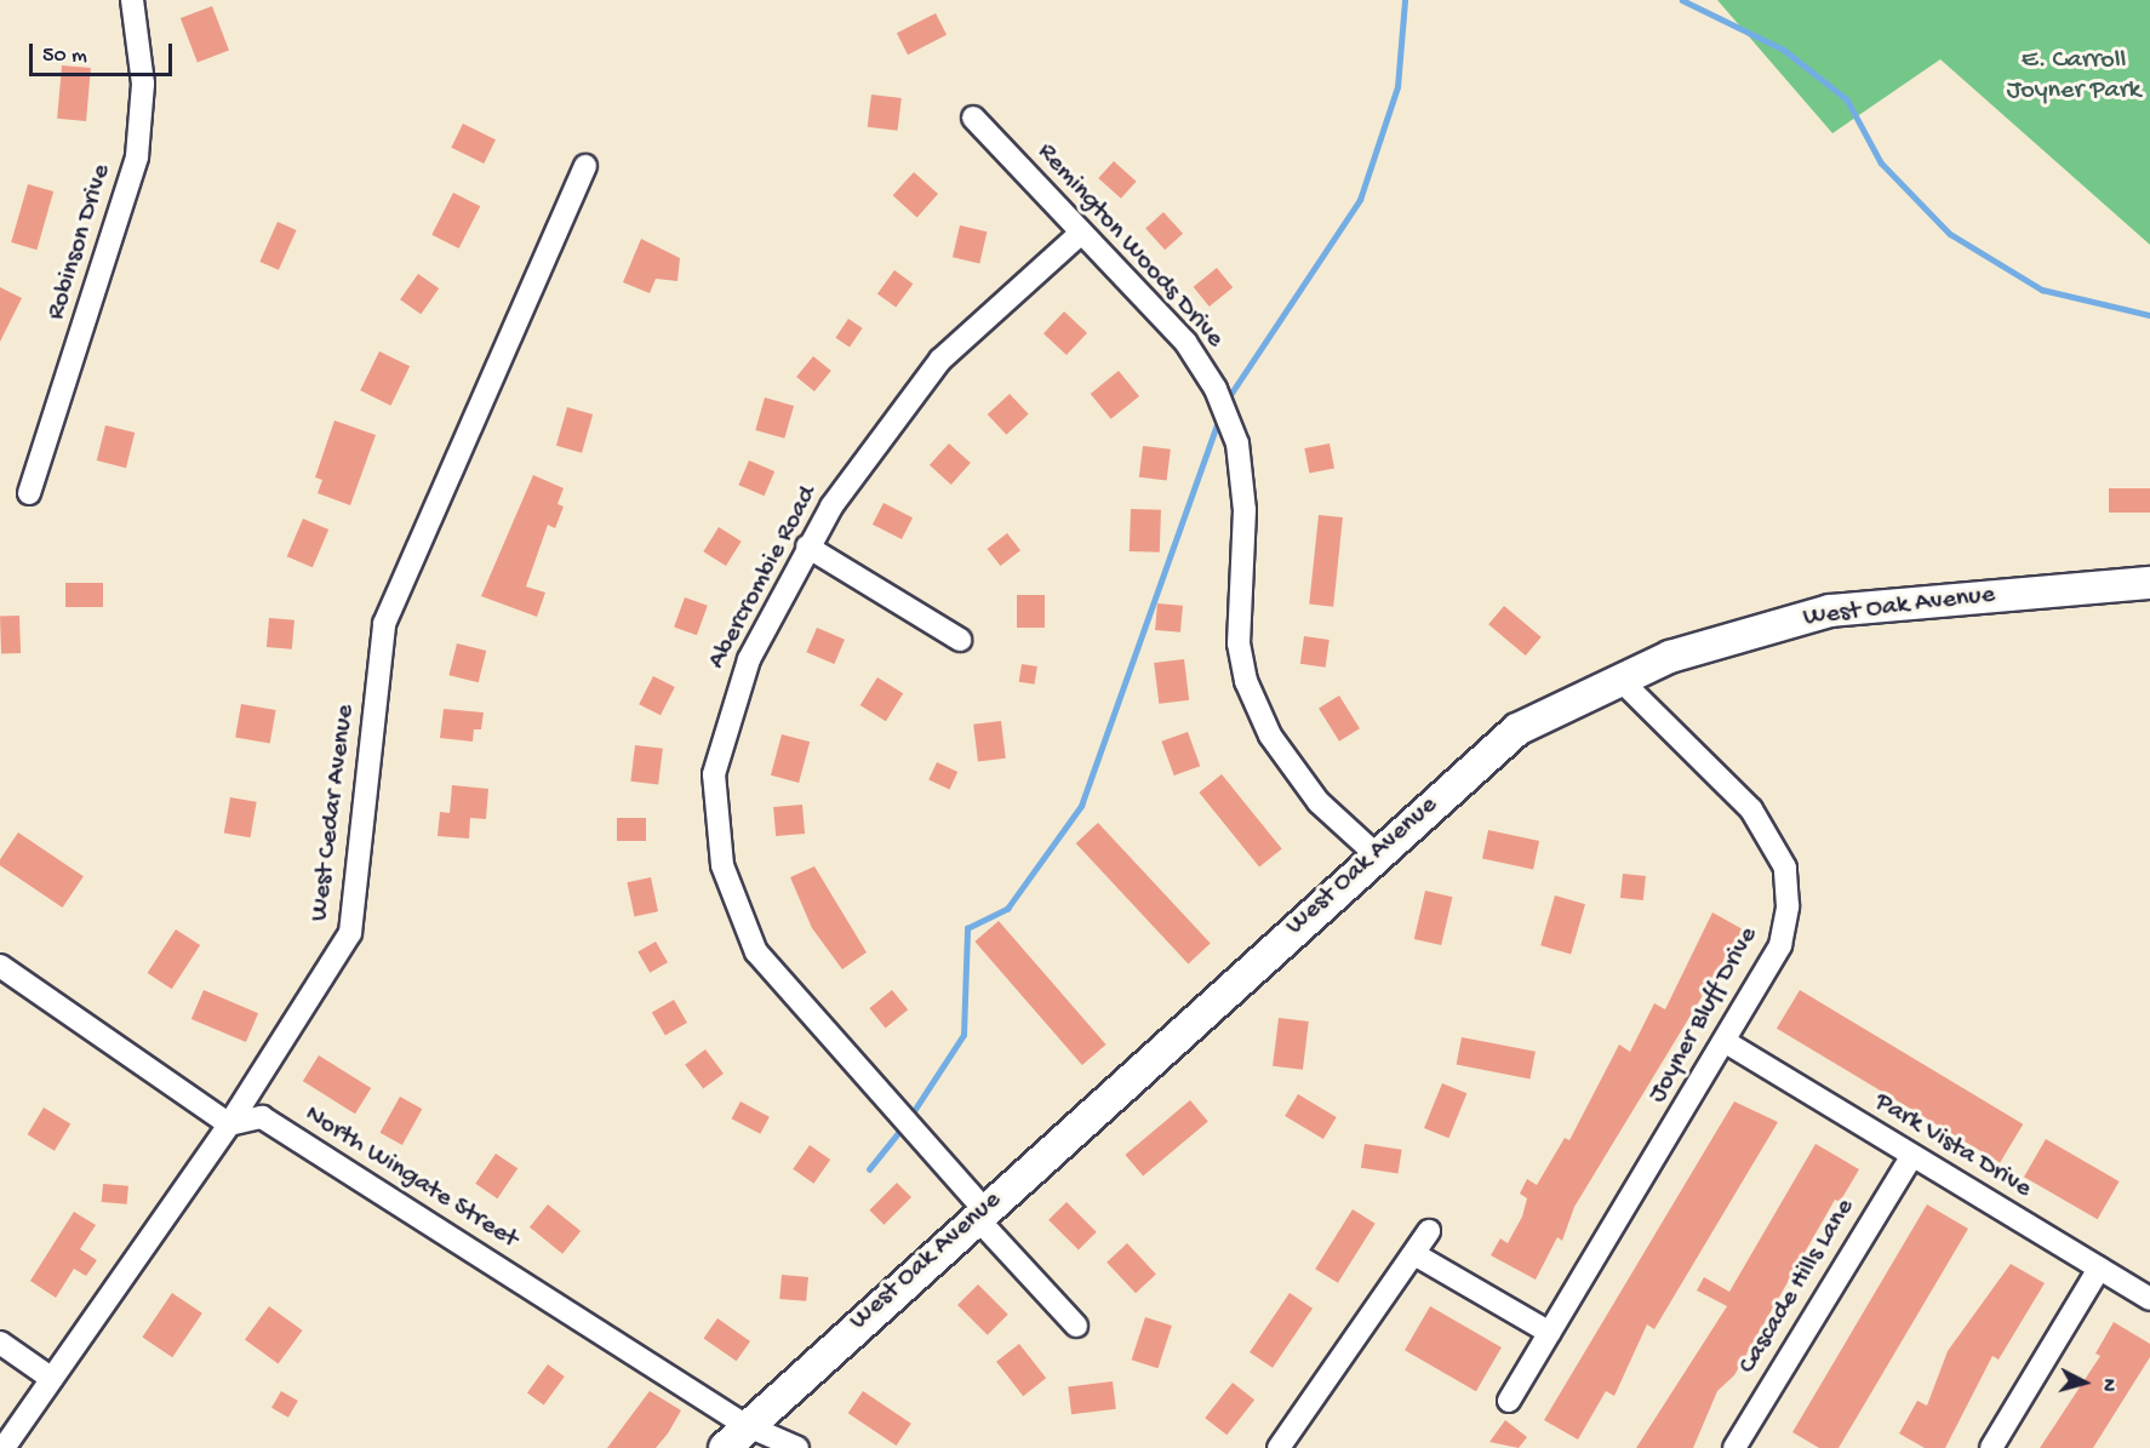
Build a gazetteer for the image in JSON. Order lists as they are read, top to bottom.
{
  "streets": {
    "street": [
      "Robinson Drive",
      "Remington Woods Drive",
      "Abercrombie Road",
      "West Oak Avenue",
      "West Cedar Avenue",
      "Joyner Bluff Drive",
      "Park Vista Drive",
      "North Wingate Street",
      "Cascade Hills Lane"
    ]
  },
  "crossings": [
    ["Remington Woods Drive", "Abercrombie Road"],
    ["Remington Woods Drive", "West Oak Avenue"],
    ["Abercrombie Road", "West Oak Avenue"],
    ["West Oak Avenue", "Joyner Bluff Drive"],
    ["West Oak Avenue", "North Wingate Street"],
    ["West Cedar Avenue", "North Wingate Street"],
    ["Joyner Bluff Drive", "Park Vista Drive"],
    ["Park Vista Drive", "Cascade Hills Lane"]
  ],
  "parks": ["E. Carroll Joyner Park"],
  "scale_bar": "50 m",
  "north": "right"
}
